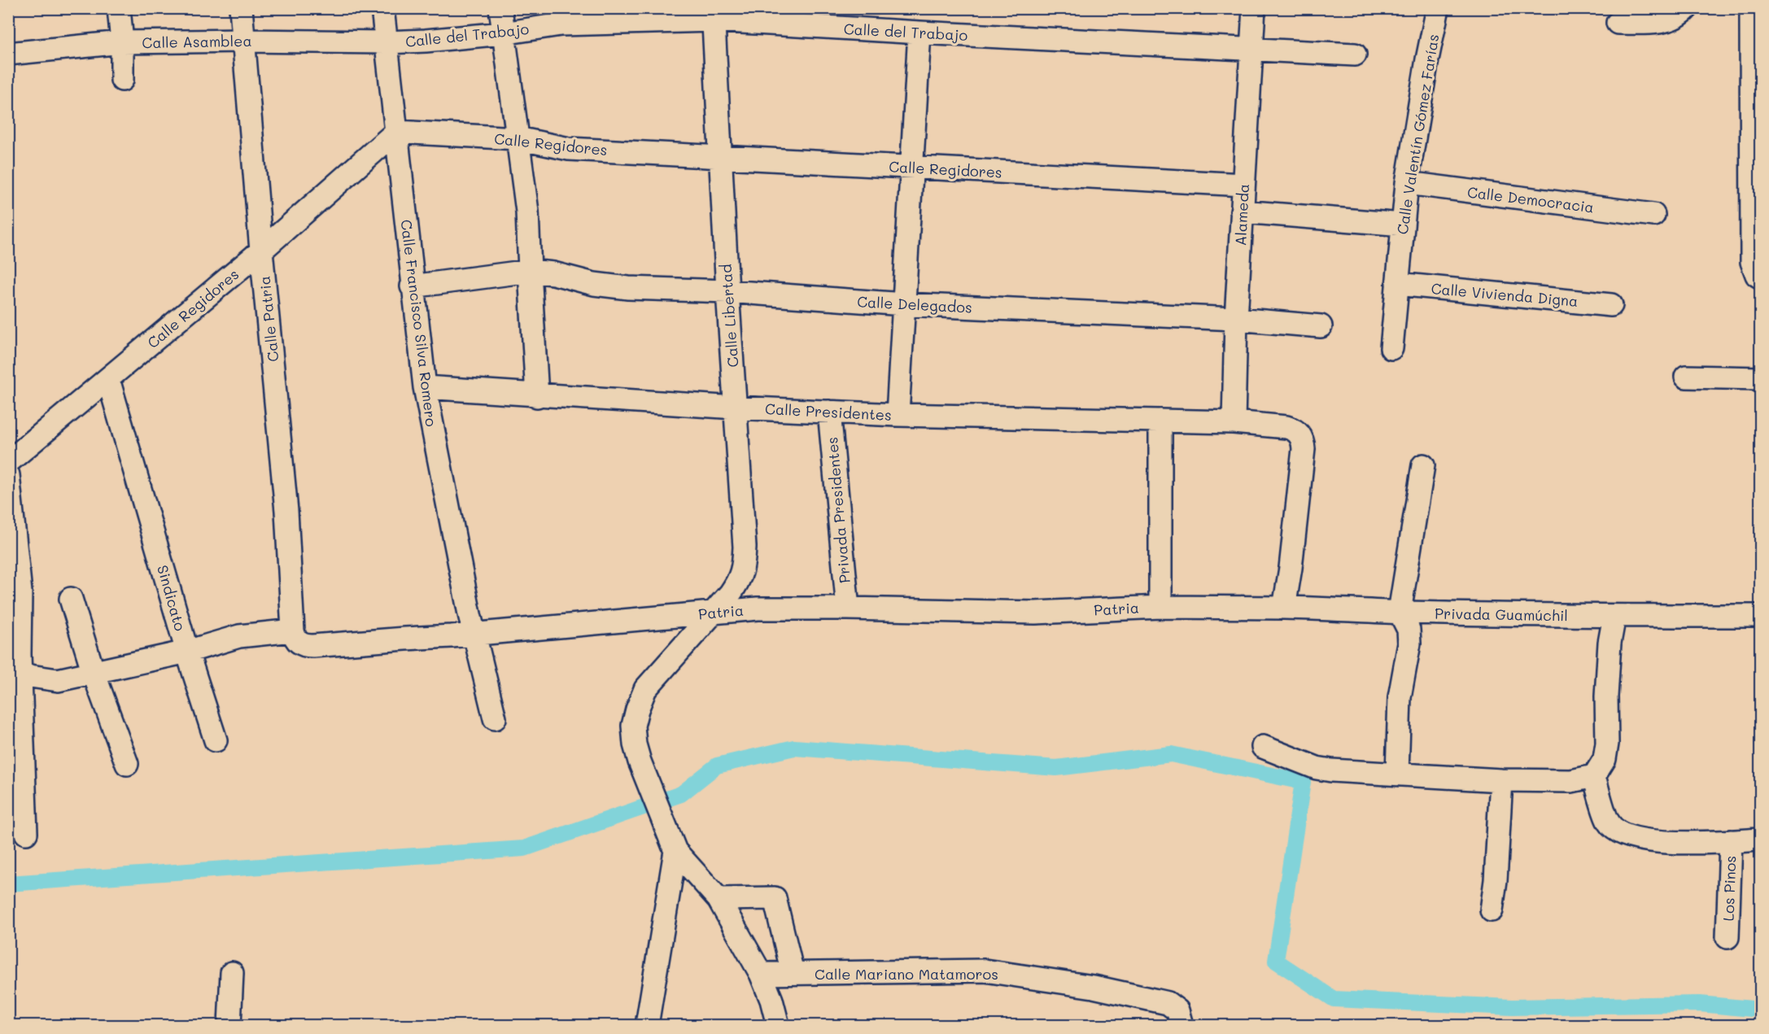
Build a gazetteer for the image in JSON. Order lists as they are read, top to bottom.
{
  "streets": {
    "street": [
      "Calle del Trabajo",
      "Calle Asamblea",
      "Calle Valentín Gómez Farías",
      "Calle Regidores",
      "Calle Democracia",
      "Alameda",
      "Calle Vivienda Digna",
      "Calle Delegados",
      "Calle Libertad",
      "Calle Patria",
      "Calle Francisco Silva Romero",
      "Calle Presidentes",
      "Privada Presidentes",
      "Sindicato",
      "Patria",
      "Privada Guamúchil",
      "Los Pinos",
      "Calle Mariano Matamoros"
    ]
  },
  "crossings": [
    ["Calle del Trabajo", "Calle Asamblea"],
    ["Calle del Trabajo", "Alameda"],
    ["Calle del Trabajo", "Calle Libertad"],
    ["Calle del Trabajo", "Calle Francisco Silva Romero"],
    ["Calle Asamblea", "Calle Patria"],
    ["Calle Asamblea", "Calle Francisco Silva Romero"],
    ["Calle Valentín Gómez Farías", "Calle Democracia"],
    ["Calle Valentín Gómez Farías", "Calle Vivienda Digna"],
    ["Calle Regidores", "Alameda"],
    ["Calle Regidores", "Calle Libertad"],
    ["Calle Regidores", "Calle Patria"],
    ["Calle Regidores", "Calle Francisco Silva Romero"],
    ["Calle Regidores", "Sindicato"],
    ["Alameda", "Calle Delegados"],
    ["Alameda", "Calle Presidentes"],
    ["Calle Delegados", "Calle Libertad"],
    ["Calle Delegados", "Calle Francisco Silva Romero"],
    ["Calle Libertad", "Calle Presidentes"],
    ["Calle Libertad", "Patria"],
    ["Calle Patria", "Patria"],
    ["Calle Francisco Silva Romero", "Calle Presidentes"],
    ["Calle Francisco Silva Romero", "Patria"],
    ["Calle Presidentes", "Privada Presidentes"],
    ["Privada Presidentes", "Patria"],
    ["Patria", "Privada Guamúchil"]
  ]
}
